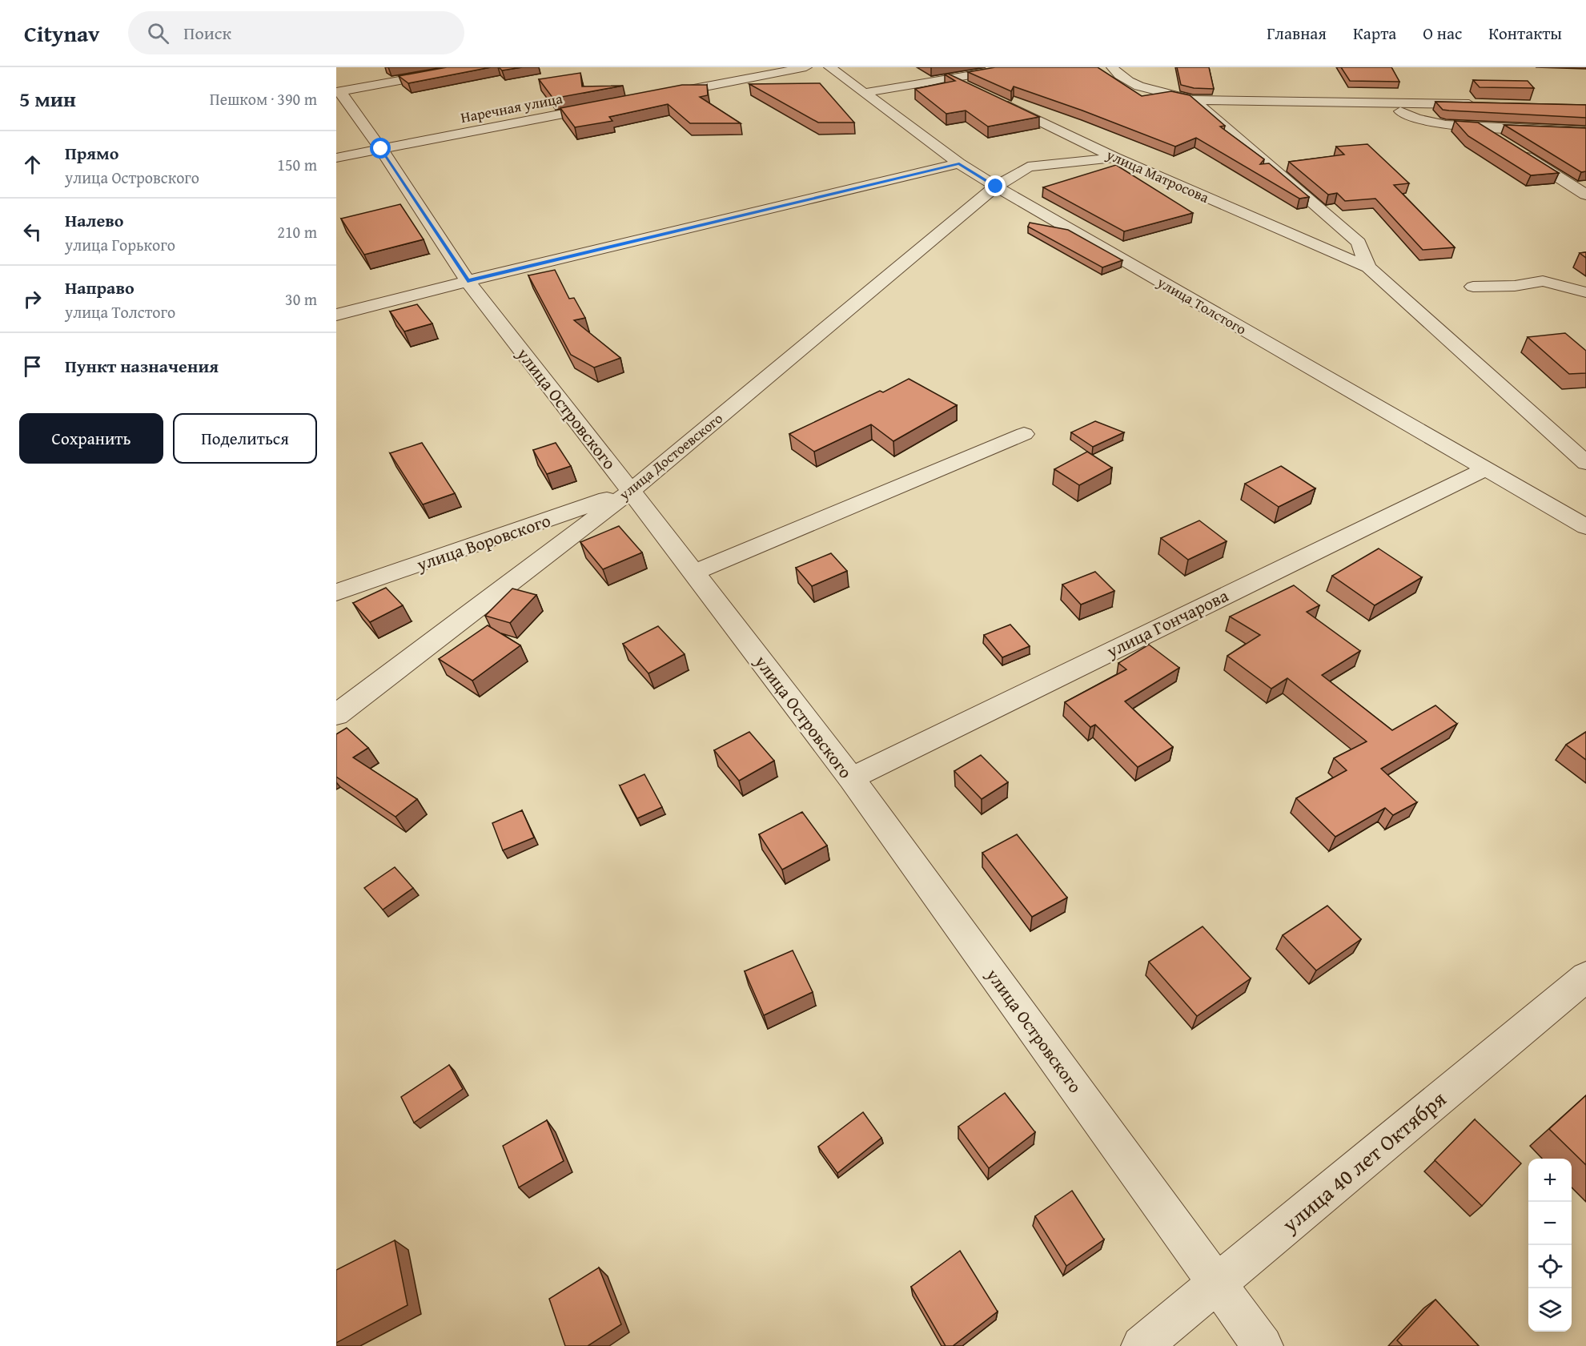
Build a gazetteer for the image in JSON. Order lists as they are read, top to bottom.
{
  "streets": {
    "street": [
      "Наречная улица",
      "улица Матросова",
      "улица Толстого",
      "улица Островского",
      "улица Достоевского",
      "улица Воровского",
      "улица Гончарова",
      "улица 40 лет Октября"
    ]
  },
  "crossings": [
    ["Наречная улица", "улица Островского"],
    ["улица Толстого", "улица Достоевского"],
    ["улица Толстого", "улица Гончарова"],
    ["улица Островского", "улица Достоевского"],
    ["улица Островского", "улица Воровского"],
    ["улица Островского", "улица Гончарова"],
    ["улица Островского", "улица 40 лет Октября"],
    ["улица Достоевского", "улица Воровского"]
  ],
  "page": {
    "header": "Citynav",
    "search": "Поиск",
    "nav": [
      "Главная",
      "Карта",
      "О нас",
      "Контакты"
    ],
    "heading": ["5 мин", "Пешком · 390 m"],
    "list": [
      ["Прямо", "улица Островского", "150 m"],
      ["Налево", "улица Горького", "210 m"],
      ["Направо", "улица Толстого", "30 m"],
      "Пункт назначения"
    ],
    "buttons": ["Сохранить", "Поделиться"],
    "map_buttons": ["+", "−"]
  }
}
